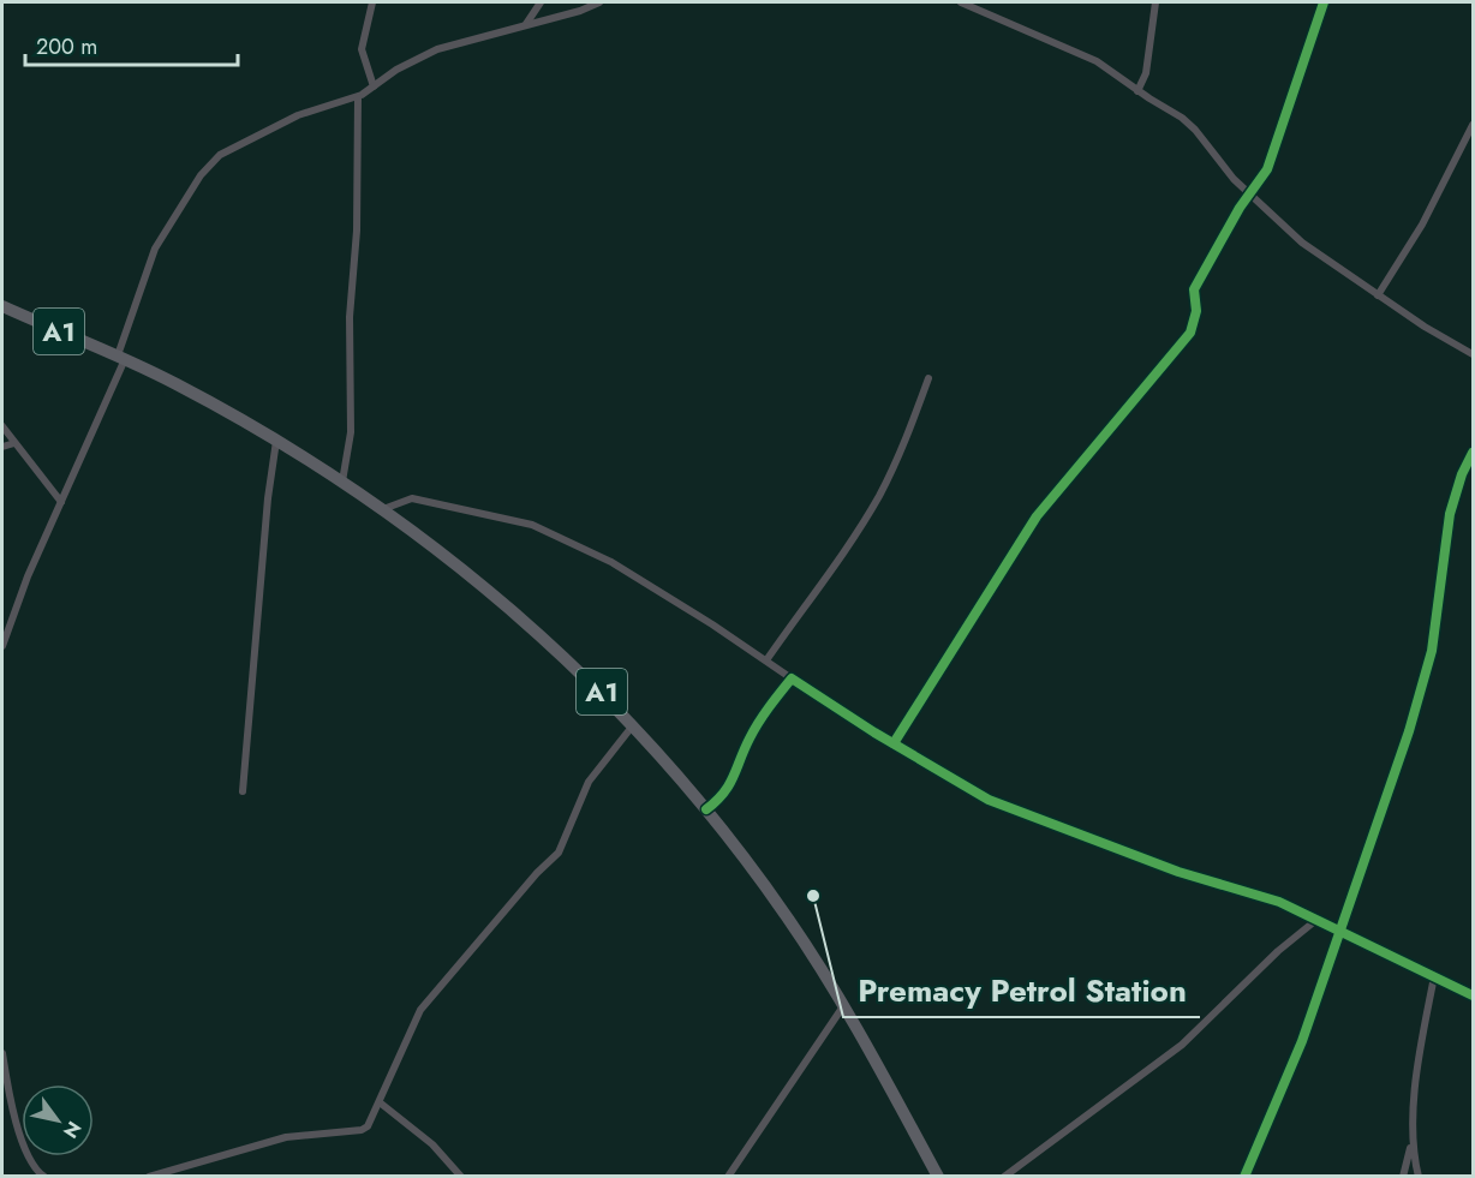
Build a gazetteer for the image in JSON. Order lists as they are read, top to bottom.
{
  "streets": {
    "highway": ["A1"]
  },
  "places": ["Premacy Petrol Station"],
  "scale_bar": "200 m",
  "north": "bottom right"
}
